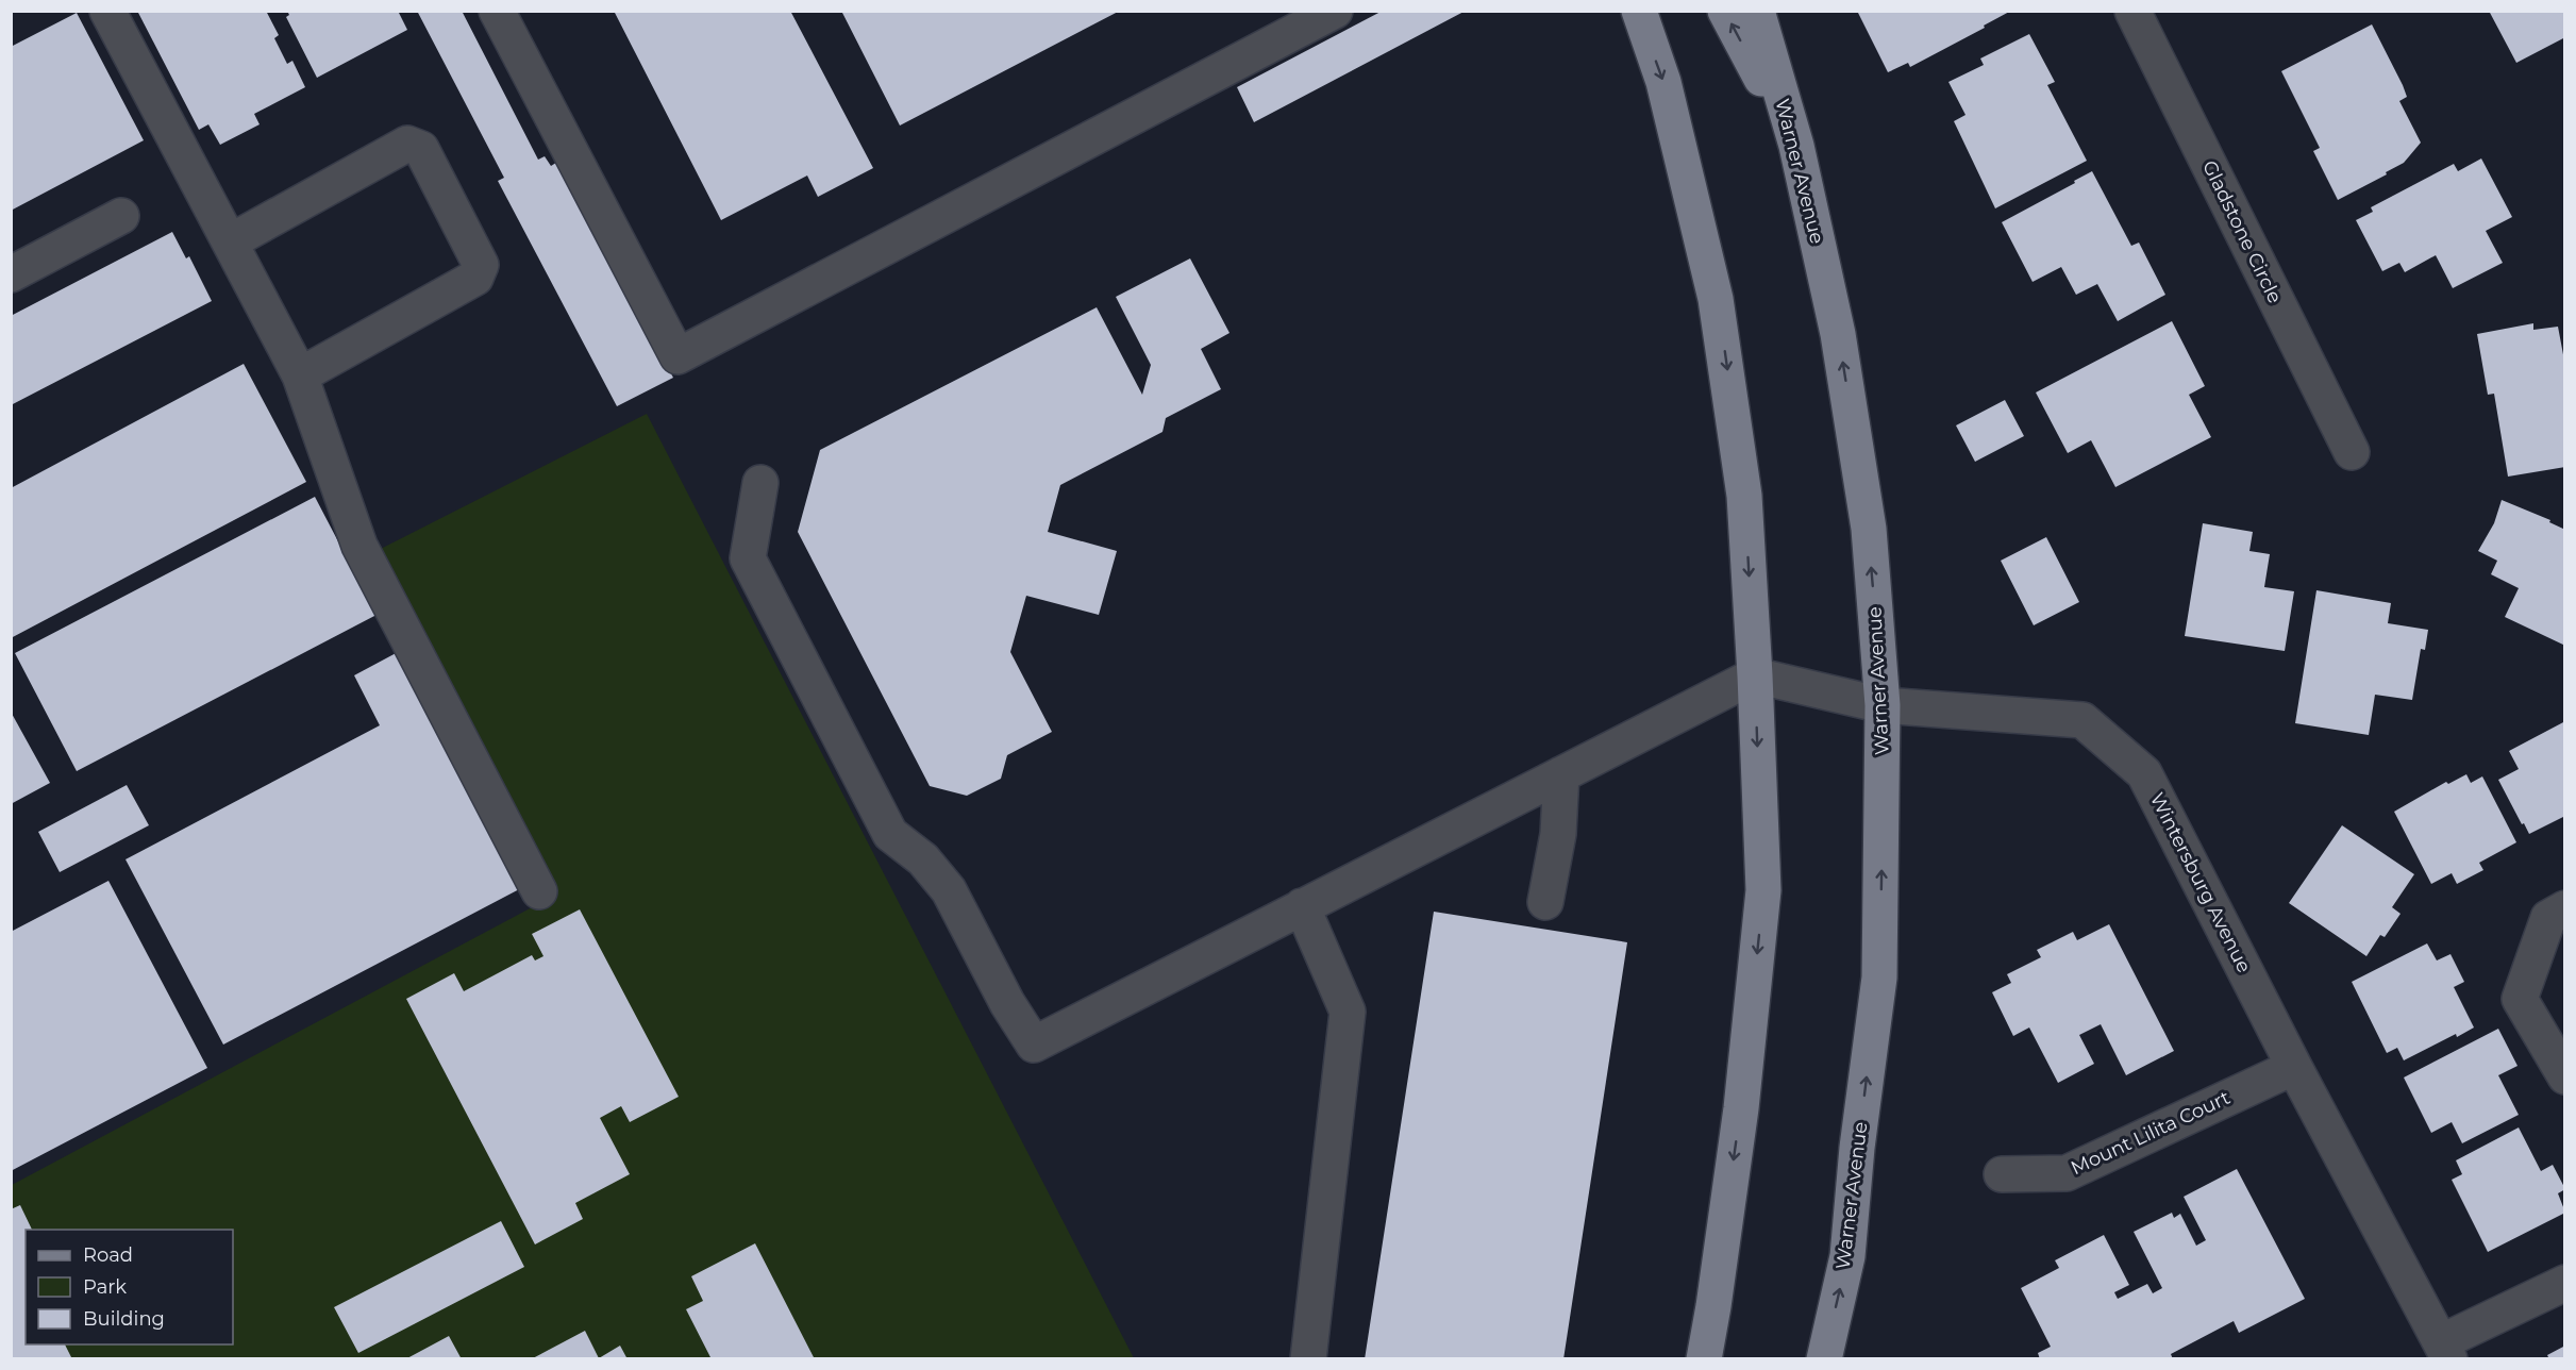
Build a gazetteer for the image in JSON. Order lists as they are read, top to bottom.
{
  "streets": {
    "main road": ["Warner Avenue"],
    "street": ["Gladstone Circle", "Wintersburg Avenue", "Mount Lilita Court"]
  },
  "crossings": [
    ["Warner Avenue", "Wintersburg Avenue"],
    ["Wintersburg Avenue", "Mount Lilita Court"]
  ],
  "legend": ["Road", "Park", "Building"]
}
